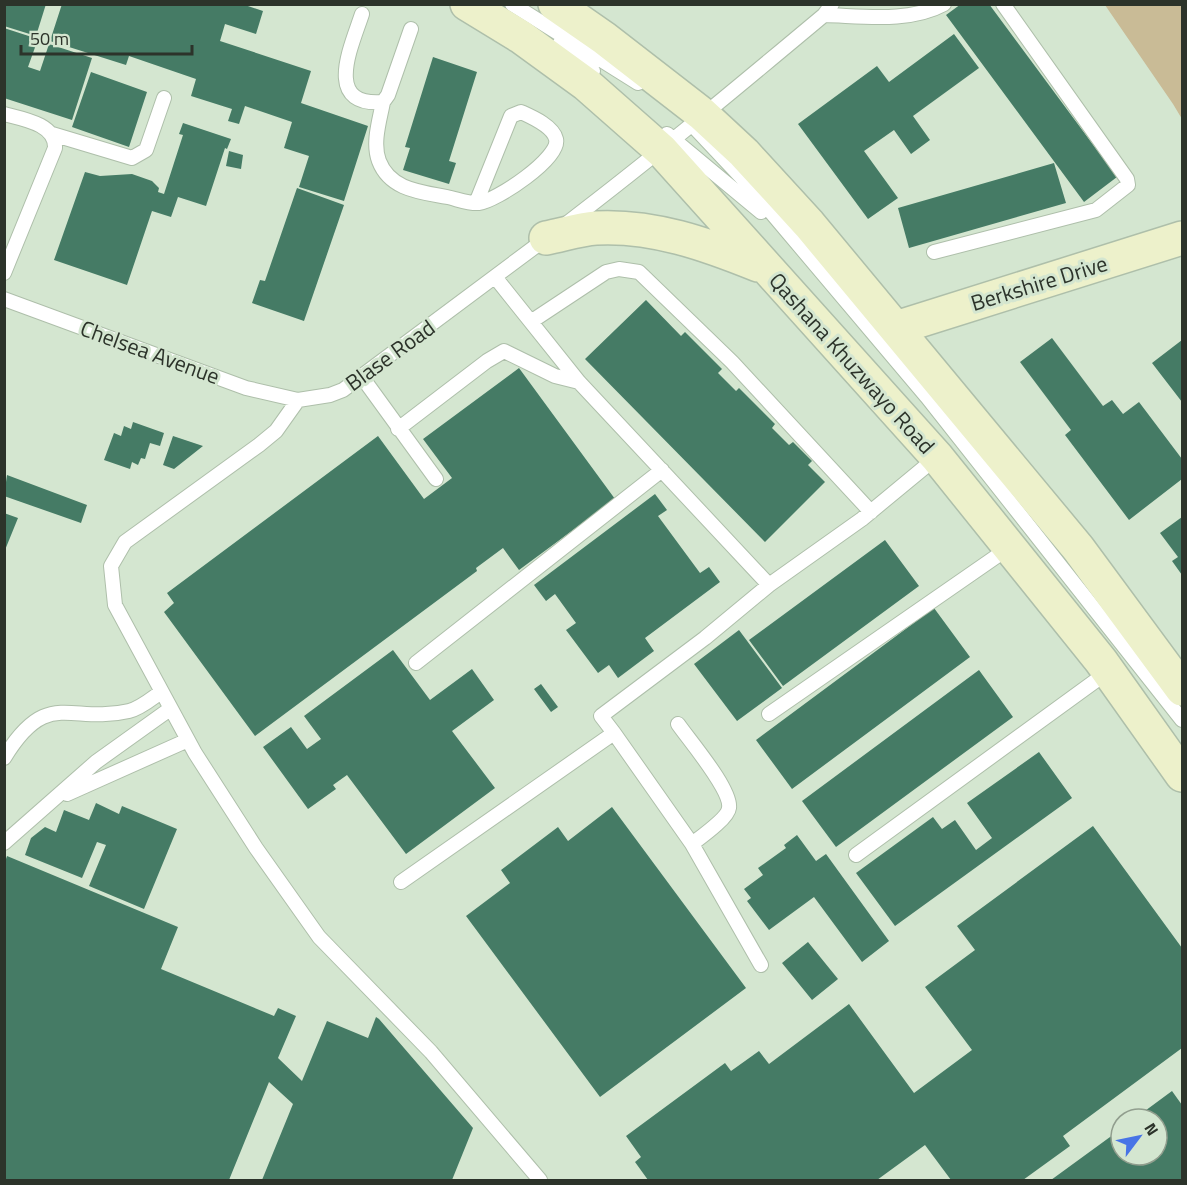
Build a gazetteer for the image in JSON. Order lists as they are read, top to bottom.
{
  "streets": {
    "main road": ["Berkshire Drive", "Qashana Khuzwayo Road"],
    "lane": ["Chelsea Avenue", "Blase Road"]
  },
  "crossings": [
    ["Chelsea Avenue", "Blase Road"],
    ["Blase Road", "Qashana Khuzwayo Road"]
  ],
  "scale_bar": "50 m",
  "north": "top right"
}
